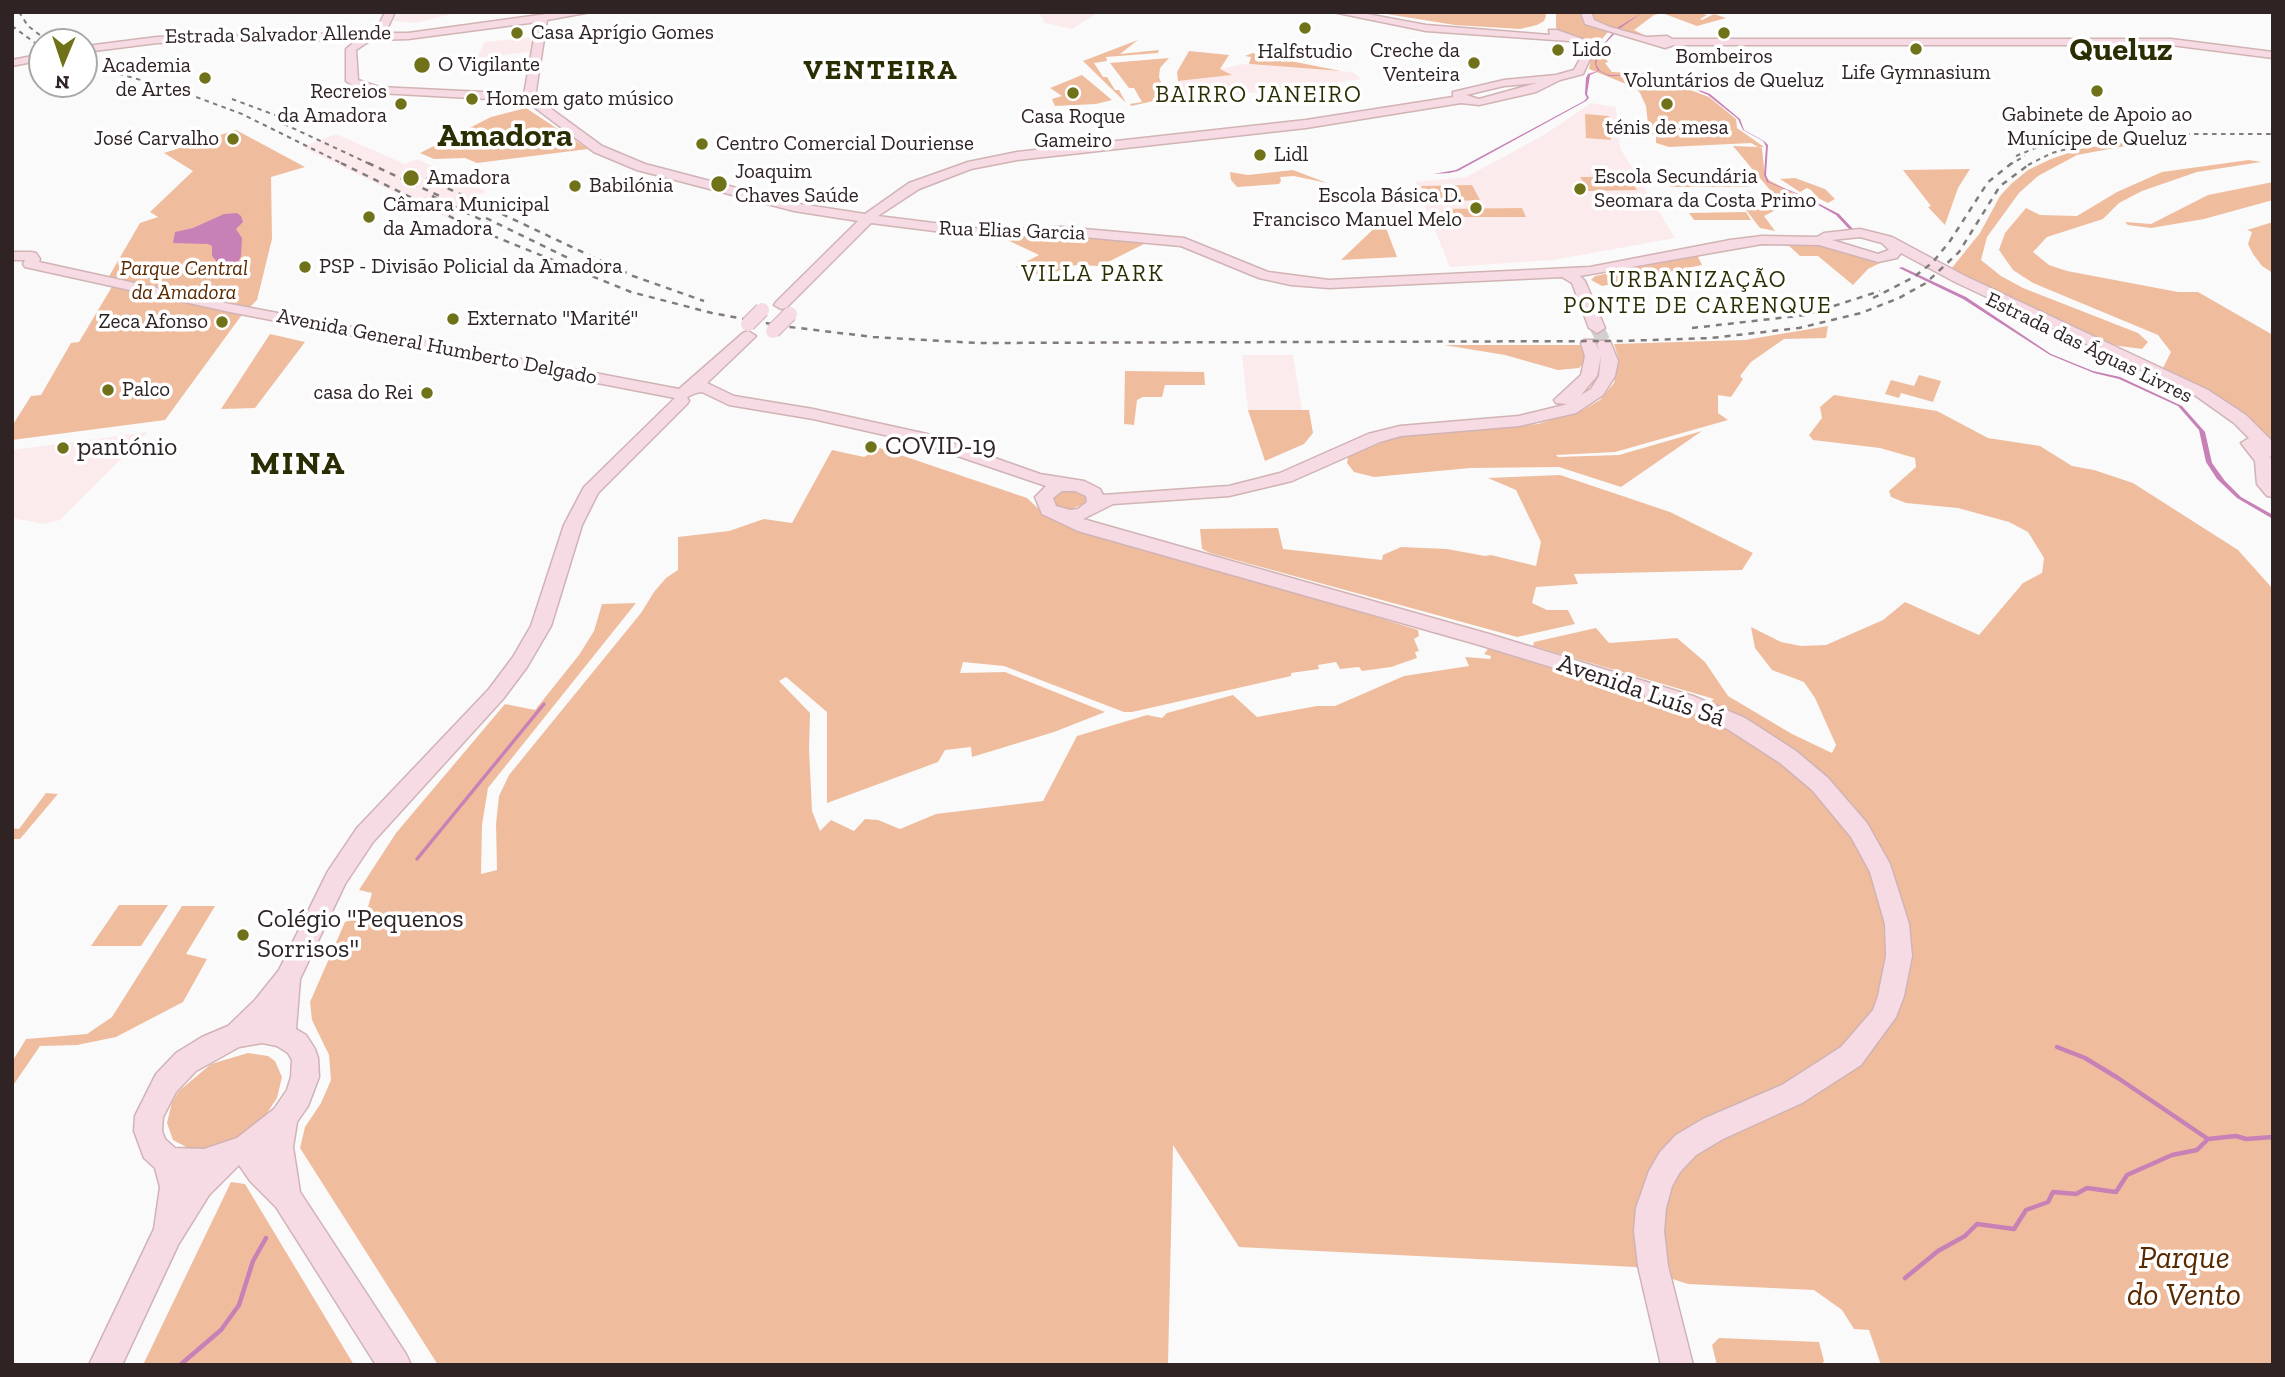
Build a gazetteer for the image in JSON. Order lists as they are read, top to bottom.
{
  "streets": {
    "street": [
      "Estrada Salvador Allende",
      "Rua Elias Garcia",
      "Avenida General Humberto Delgado",
      "Estrada das Águas Livres",
      "Avenida Luís Sá"
    ]
  },
  "crossings": [
    ["Rua Elias Garcia", "Estrada das Águas Livres"],
    ["Avenida General Humberto Delgado", "Avenida Luís Sá"]
  ],
  "districts": [
    "Queluz",
    "VENTEIRA",
    "BAIRRO JANEIRO",
    "Amadora",
    "VILLA PARK",
    "URBANIZAÇÃO PONTE DE CARENQUE",
    "MINA"
  ],
  "parks": ["Parque Central da Amadora", "Parque do Vento"],
  "places": [
    "Halfstudio",
    "Casa Aprígio Gomes",
    "Bombeiros Voluntários de Queluz",
    "Life Gymnasium",
    "Lido",
    "Creche da Venteira",
    "O Vigilante",
    "Academia de Artes",
    "Gabinete de Apoio ao Munícipe de Queluz",
    "Casa Roque Gameiro",
    "Homem gato músico",
    "Recreios da Amadora",
    "ténis de mesa",
    "José Carvalho",
    "Centro Comercial Douriense",
    "Lidl",
    "Amadora",
    "Joaquim Chaves Saúde",
    "Babilónia",
    "Escola Secundária Seomara da Costa Primo",
    "Escola Básica D. Francisco Manuel Melo",
    "Câmara Municipal da Amadora",
    "PSP - Divisão Policial da Amadora",
    "Externato \"Marité\"",
    "Zeca Afonso",
    "Palco",
    "casa do Rei",
    "COVID-19",
    "pantónio",
    "Colégio \"Pequenos Sorrisos\""
  ],
  "north": "bottom"
}
